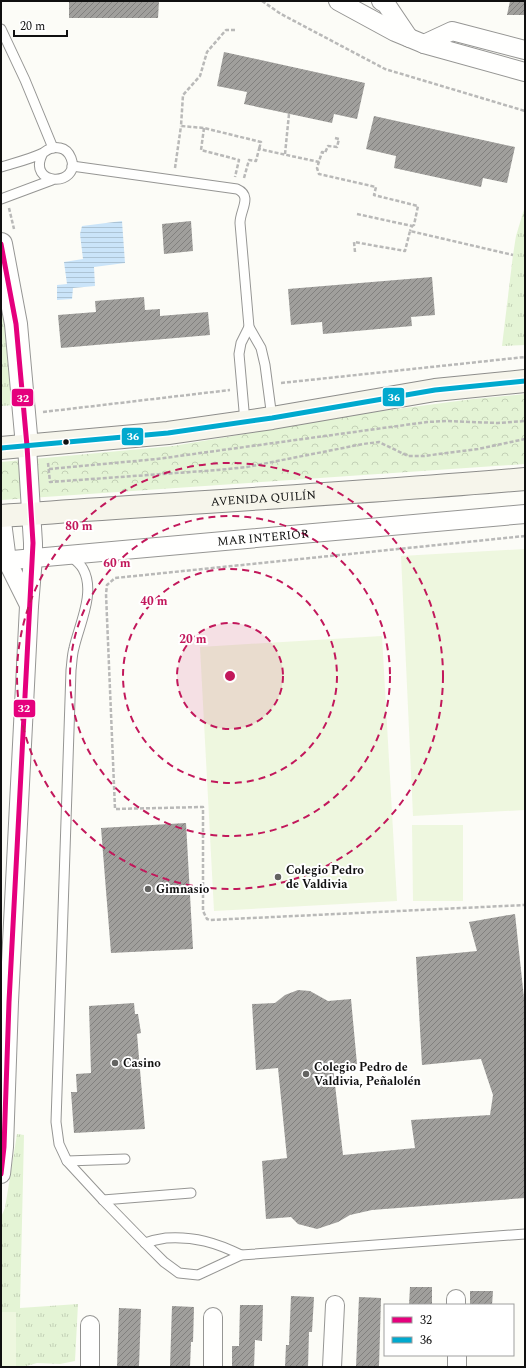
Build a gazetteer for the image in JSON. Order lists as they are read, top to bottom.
{
  "streets": {
    "main road": ["AVENIDA QUILÍN"],
    "street": ["MAR INTERIOR"]
  },
  "places": [
    "Colegio Pedro de Valdivia",
    "Gimnasio",
    "Casino",
    "Colegio Pedro de Valdivia, Peñalolén"
  ],
  "lines": ["transit line 32", "transit line 36"],
  "legend": ["32", "36"],
  "scale_bar": "20 m",
  "rings": [
    "80 m",
    "60 m",
    "40 m",
    "20 m"
  ]
}
